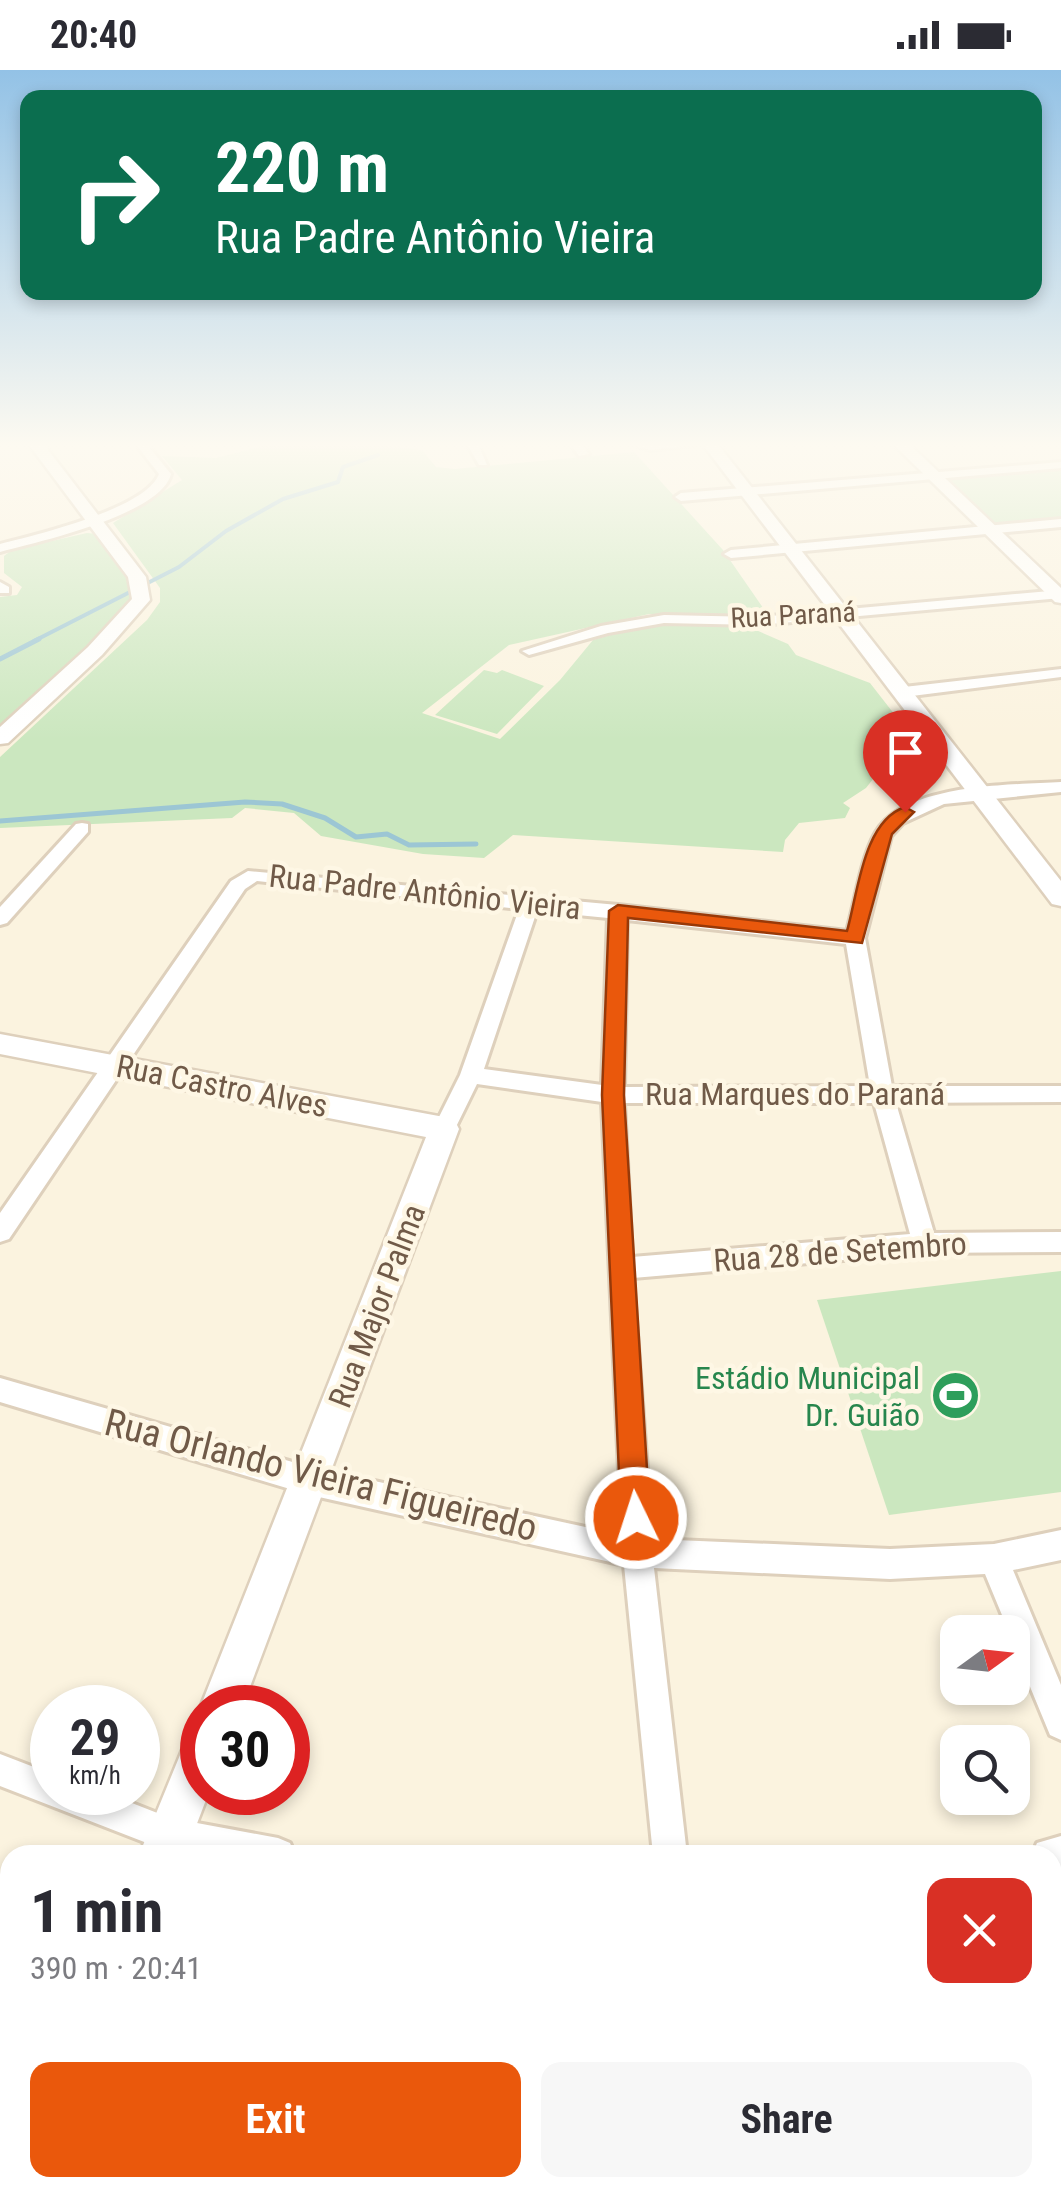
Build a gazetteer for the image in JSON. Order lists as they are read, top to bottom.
{
  "streets": {
    "street": [
      "Rua Paraná",
      "Rua Padre Antônio Vieira",
      "Rua Castro Alves",
      "Rua Marques do Paraná",
      "Rua 28 de Setembro",
      "Rua Major Palma",
      "Rua Orlando Vieira Figueiredo"
    ]
  },
  "crossings": [
    ["Rua Padre Antônio Vieira", "Rua Castro Alves"],
    ["Rua Padre Antônio Vieira", "Rua Major Palma"],
    ["Rua Castro Alves", "Rua Major Palma"],
    ["Rua Marques do Paraná", "Rua Major Palma"],
    ["Rua Major Palma", "Rua Orlando Vieira Figueiredo"]
  ],
  "places": {
    "sports": ["Estádio Municipal Dr. Guião"]
  },
  "north": "right",
  "page": {
    "status": "20:40",
    "turn": ["220 m", "Rua Padre Antônio Vieira"],
    "speed": "29 km/h",
    "limit": "30",
    "heading": ["1 min", "390 m · 20:41"],
    "buttons": ["Exit", "Share"]
  }
}
